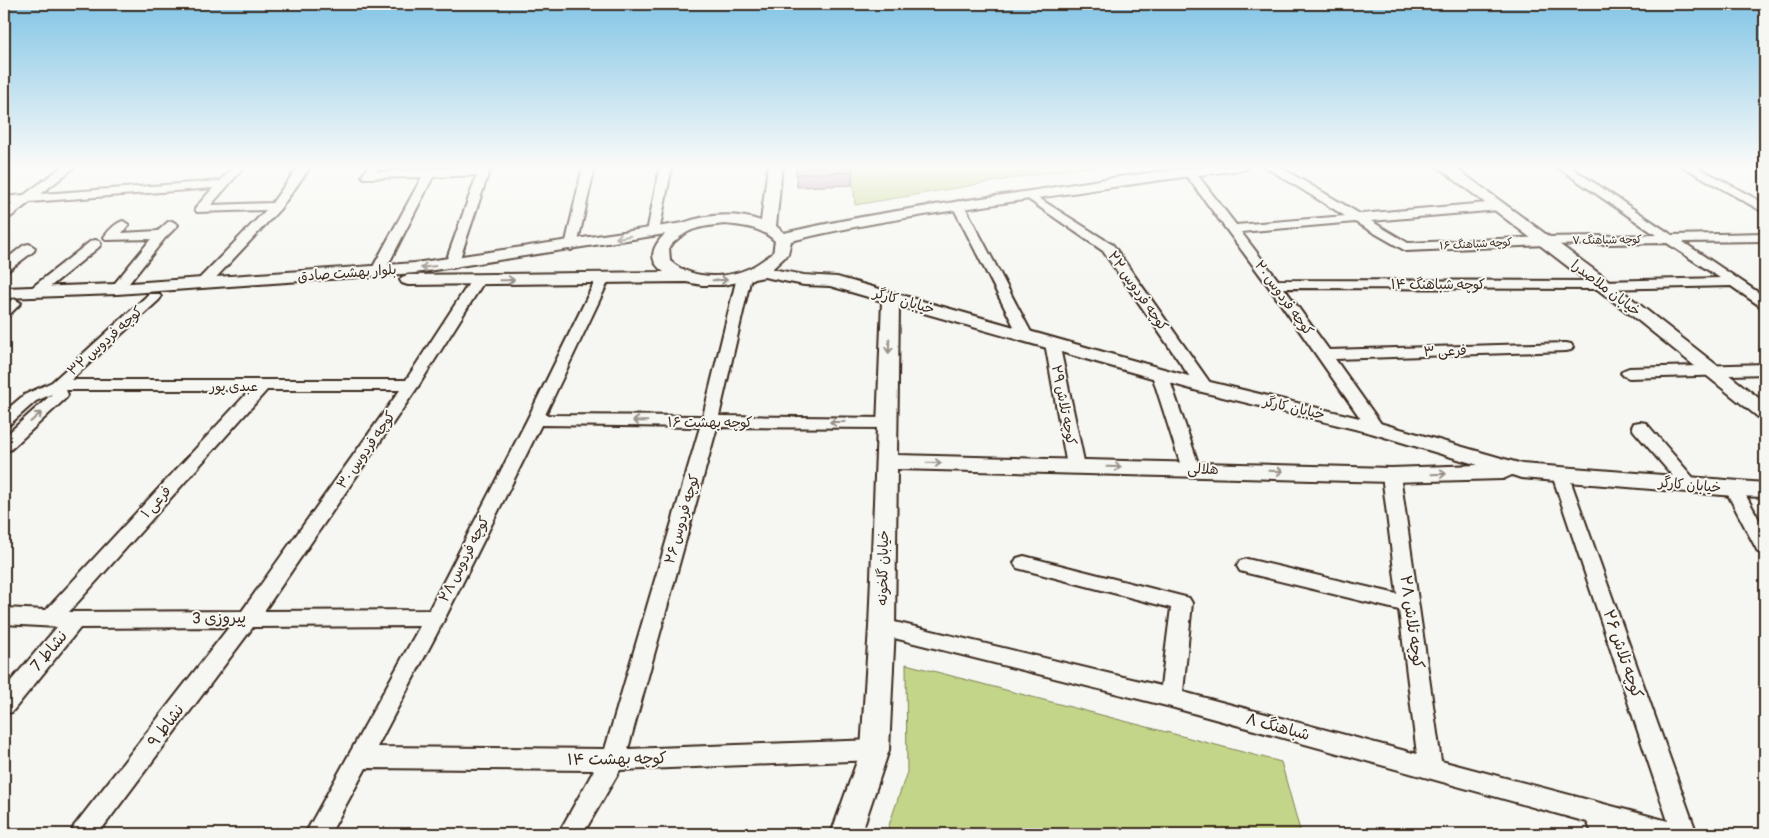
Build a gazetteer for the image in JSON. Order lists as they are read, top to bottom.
{
  "streets": {
    "street": [
      "کوچه شباهنگ ۷",
      "کوچه شباهنگ ۱۶",
      "بلوار بهشت صادق",
      "کوچه شباهنگ ۱۴",
      "خیابان ملاصدرا",
      "کوچه فردوس ۲۲",
      "کوچه فردوس ۲۰",
      "خیابان کارگر",
      "کوچه فردوس ۳۲",
      "فرعی ۳",
      "عبدی پور",
      "کوچه تلاش ۲۹",
      "کوچه بهشت ۱۶",
      "کوچه فردوس ۳۰",
      "هلالی",
      "فرعی ۱",
      "کوچه فردوس ۲۶",
      "کوچه فردوس ۲۸",
      "خیابان گلخونه",
      "پیروزی 3",
      "کوچه تلاش ۲۸",
      "نشاط 7",
      "کوچه تلاش ۲۶",
      "نشاط ۹",
      "شباهنگ ۸",
      "کوچه بهشت ۱۴"
    ]
  },
  "crossings": [
    ["کوچه شباهنگ ۷", "کوچه شباهنگ ۱۶"],
    ["کوچه شباهنگ ۷", "خیابان ملاصدرا"],
    ["کوچه شباهنگ ۱۶", "خیابان ملاصدرا"],
    ["بلوار بهشت صادق", "خیابان کارگر"],
    ["بلوار بهشت صادق", "کوچه فردوس ۳۲"],
    ["بلوار بهشت صادق", "کوچه فردوس ۳۰"],
    ["بلوار بهشت صادق", "کوچه فردوس ۲۶"],
    ["بلوار بهشت صادق", "کوچه فردوس ۲۸"],
    ["کوچه شباهنگ ۱۴", "خیابان ملاصدرا"],
    ["کوچه شباهنگ ۱۴", "کوچه فردوس ۲۰"],
    ["کوچه فردوس ۲۲", "خیابان کارگر"],
    ["کوچه فردوس ۲۰", "خیابان کارگر"],
    ["کوچه فردوس ۲۰", "فرعی ۳"],
    ["خیابان کارگر", "کوچه تلاش ۲۹"],
    ["خیابان کارگر", "هلالی"],
    ["خیابان کارگر", "کوچه فردوس ۲۶"],
    ["خیابان کارگر", "خیابان گلخونه"],
    ["خیابان کارگر", "کوچه تلاش ۲۶"],
    ["کوچه فردوس ۳۲", "عبدی پور"],
    ["عبدی پور", "کوچه فردوس ۳۰"],
    ["عبدی پور", "فرعی ۱"],
    ["کوچه تلاش ۲۹", "هلالی"],
    ["کوچه بهشت ۱۶", "کوچه فردوس ۲۶"],
    ["کوچه بهشت ۱۶", "کوچه فردوس ۲۸"],
    ["کوچه بهشت ۱۶", "خیابان گلخونه"],
    ["کوچه فردوس ۳۰", "پیروزی 3"],
    ["کوچه فردوس ۳۰", "نشاط ۹"],
    ["هلالی", "خیابان گلخونه"],
    ["هلالی", "کوچه تلاش ۲۸"],
    ["فرعی ۱", "پیروزی 3"],
    ["کوچه فردوس ۲۶", "کوچه بهشت ۱۴"],
    ["کوچه فردوس ۲۸", "پیروزی 3"],
    ["کوچه فردوس ۲۸", "کوچه بهشت ۱۴"],
    ["خیابان گلخونه", "شباهنگ ۸"],
    ["خیابان گلخونه", "کوچه بهشت ۱۴"],
    ["پیروزی 3", "نشاط 7"],
    ["پیروزی 3", "نشاط ۹"],
    ["کوچه تلاش ۲۸", "شباهنگ ۸"]
  ],
  "one_way": ["کوچه بهشت ۱۶", "هلالی"]
}
